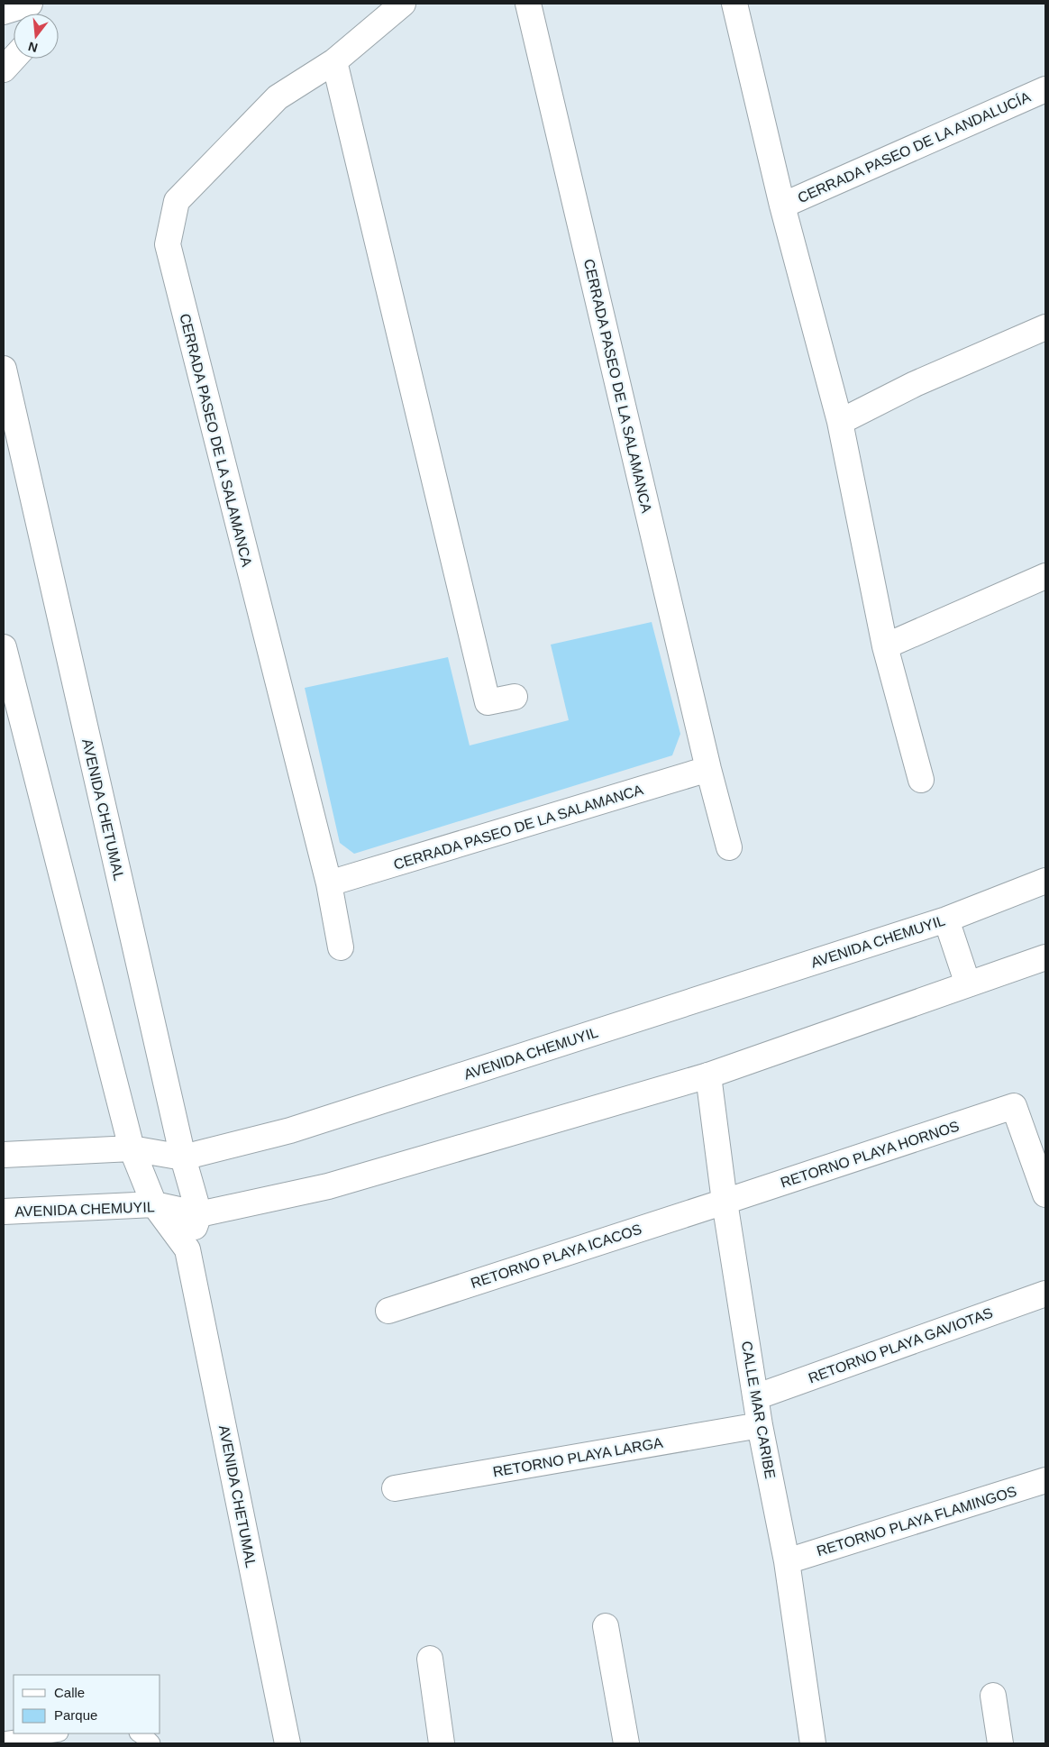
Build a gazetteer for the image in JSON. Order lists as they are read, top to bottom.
{
  "streets": {
    "street": [
      "CERRADA PASEO DE LA ANDALUCÍA",
      "CERRADA PASEO DE LA SALAMANCA",
      "AVENIDA CHETUMAL",
      "AVENIDA CHEMUYIL",
      "RETORNO PLAYA HORNOS",
      "RETORNO PLAYA ICACOS",
      "RETORNO PLAYA GAVIOTAS",
      "CALLE MAR CARIBE",
      "RETORNO PLAYA LARGA",
      "RETORNO PLAYA FLAMINGOS"
    ]
  },
  "crossings": [
    ["AVENIDA CHETUMAL", "AVENIDA CHEMUYIL"],
    ["AVENIDA CHEMUYIL", "CALLE MAR CARIBE"],
    ["RETORNO PLAYA HORNOS", "RETORNO PLAYA ICACOS"],
    ["RETORNO PLAYA HORNOS", "CALLE MAR CARIBE"],
    ["RETORNO PLAYA ICACOS", "CALLE MAR CARIBE"],
    ["RETORNO PLAYA GAVIOTAS", "CALLE MAR CARIBE"],
    ["CALLE MAR CARIBE", "RETORNO PLAYA LARGA"],
    ["CALLE MAR CARIBE", "RETORNO PLAYA FLAMINGOS"]
  ],
  "legend": ["Calle", "Parque"],
  "north": "bottom"
}
